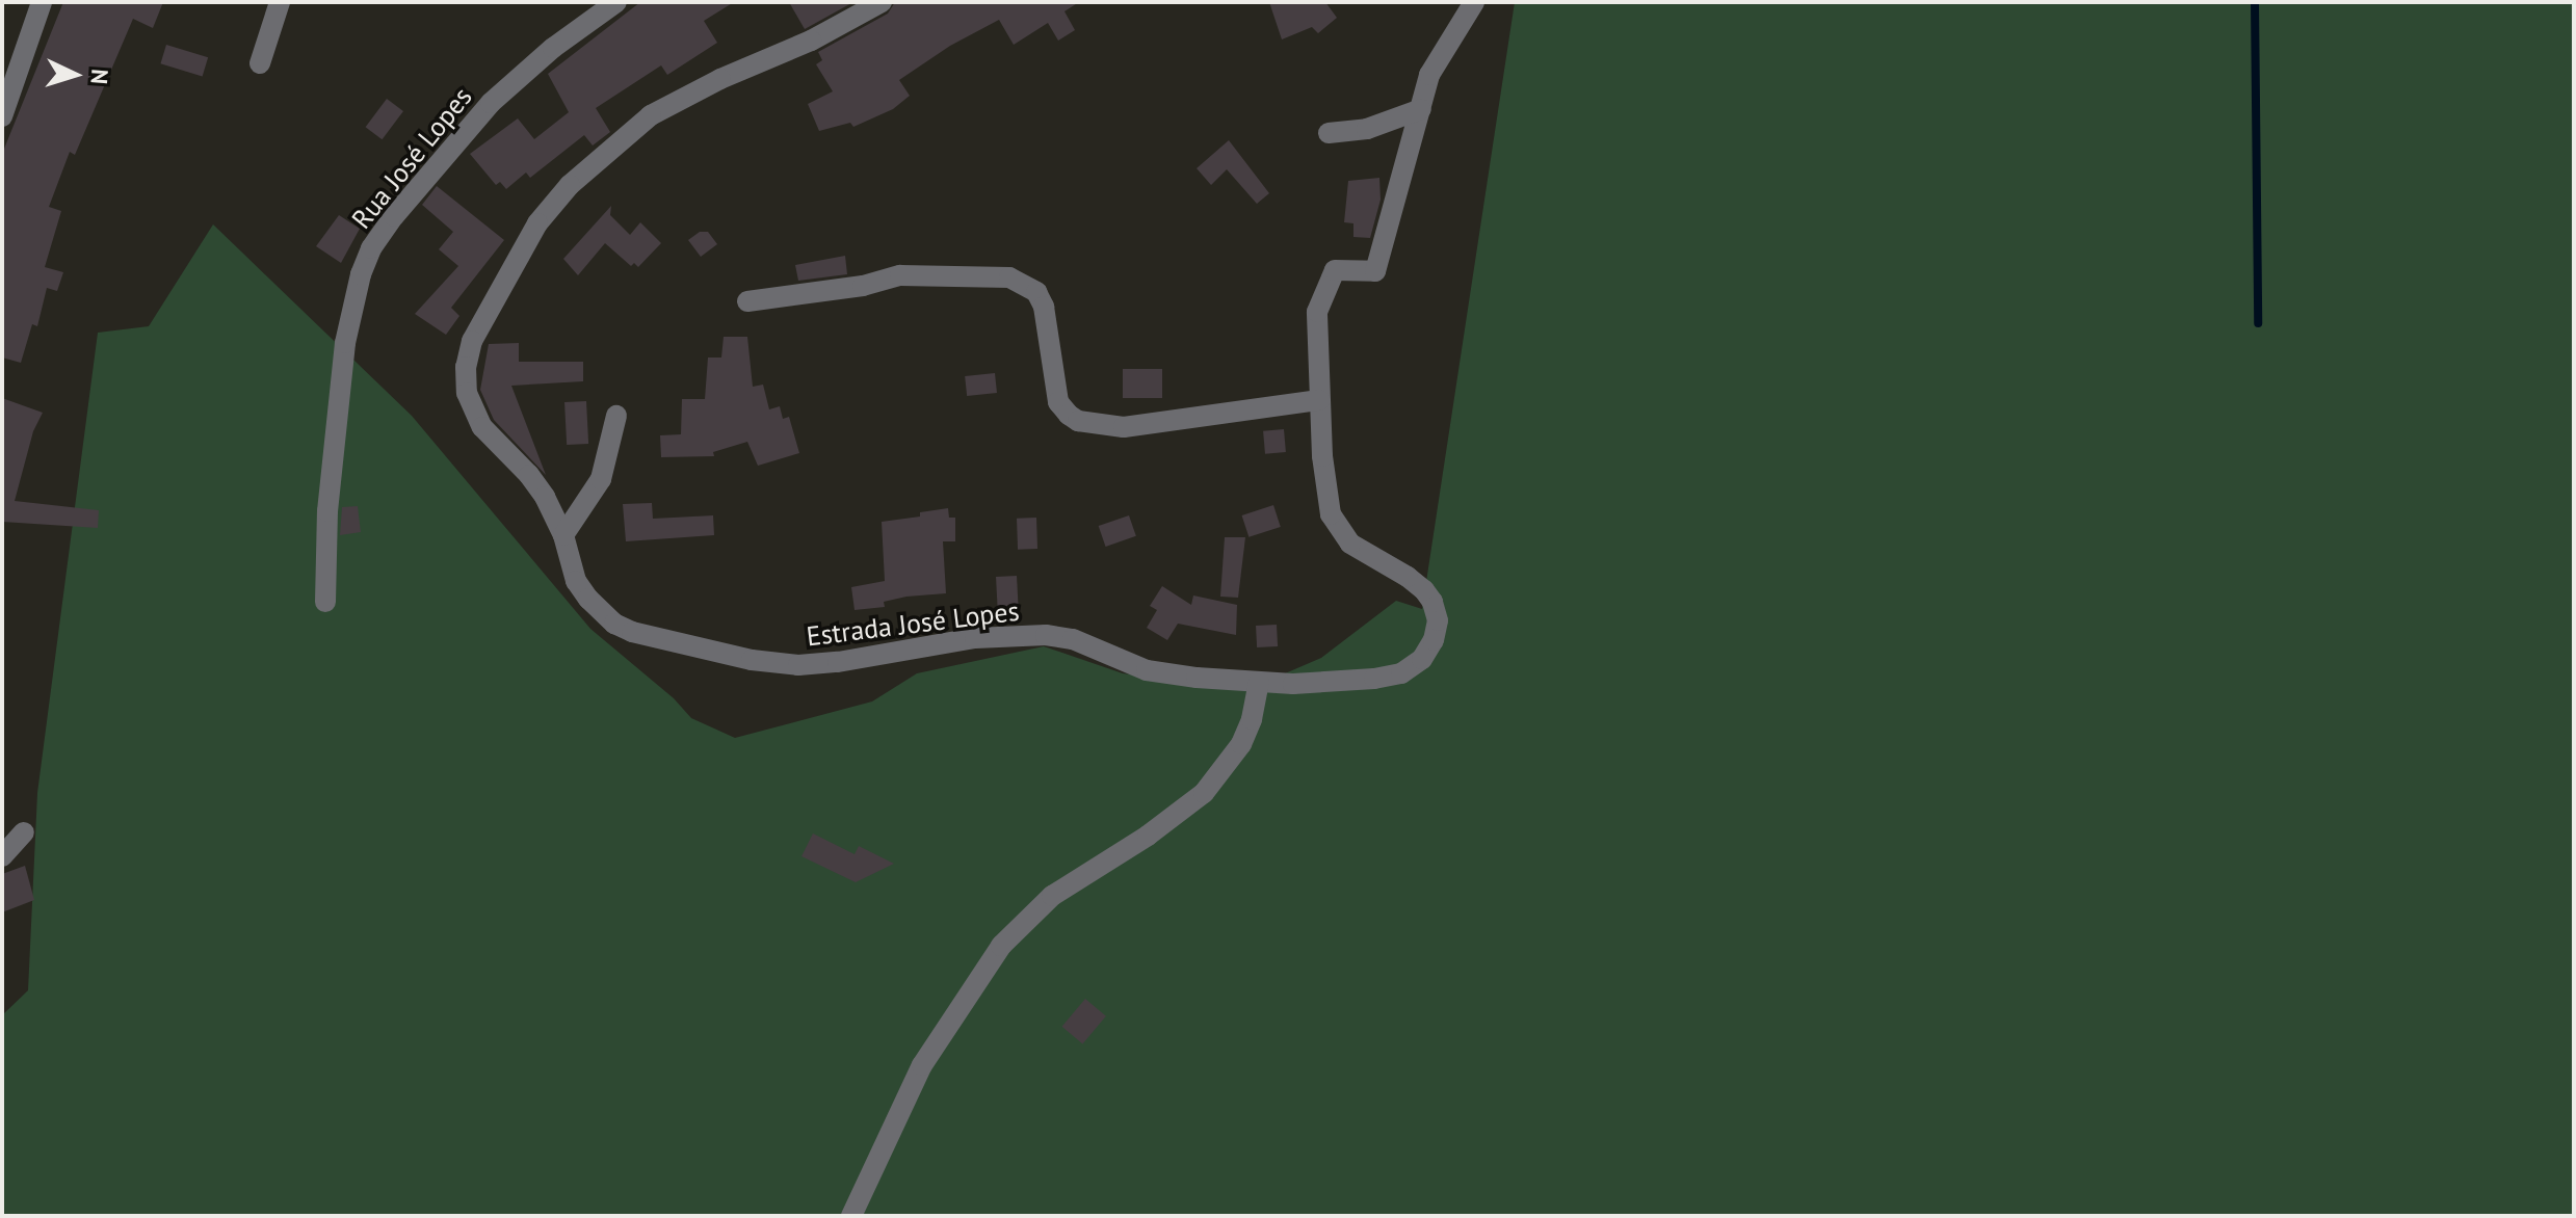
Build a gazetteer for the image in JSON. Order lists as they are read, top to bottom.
{
  "streets": {
    "street": ["Rua José Lopes", "Estrada José Lopes"]
  },
  "north": "right"
}
